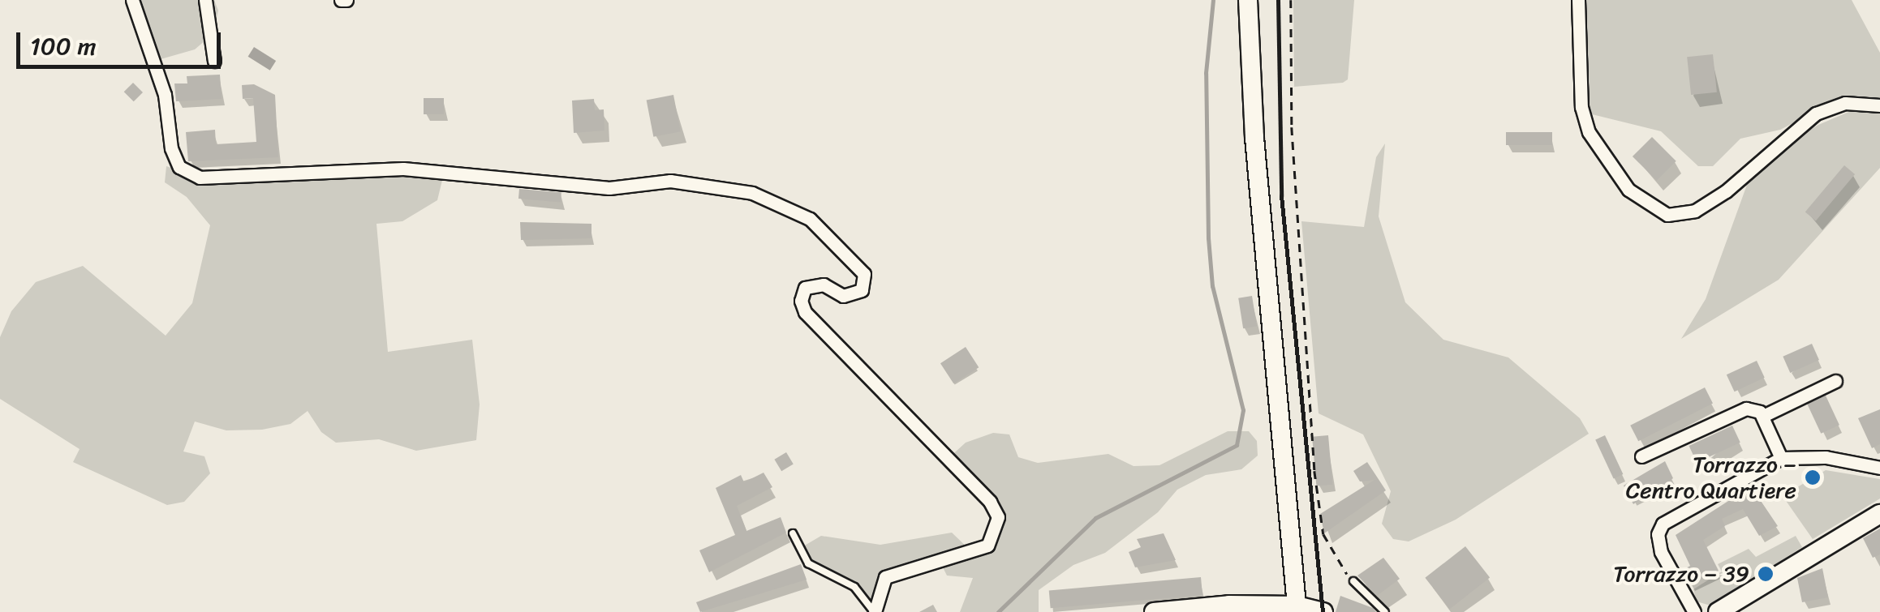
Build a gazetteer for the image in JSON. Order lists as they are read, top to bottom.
{
  "places": ["Torrazzo – Centro Quartiere", "Torrazzo – 39"],
  "scale_bar": "100 m"
}
